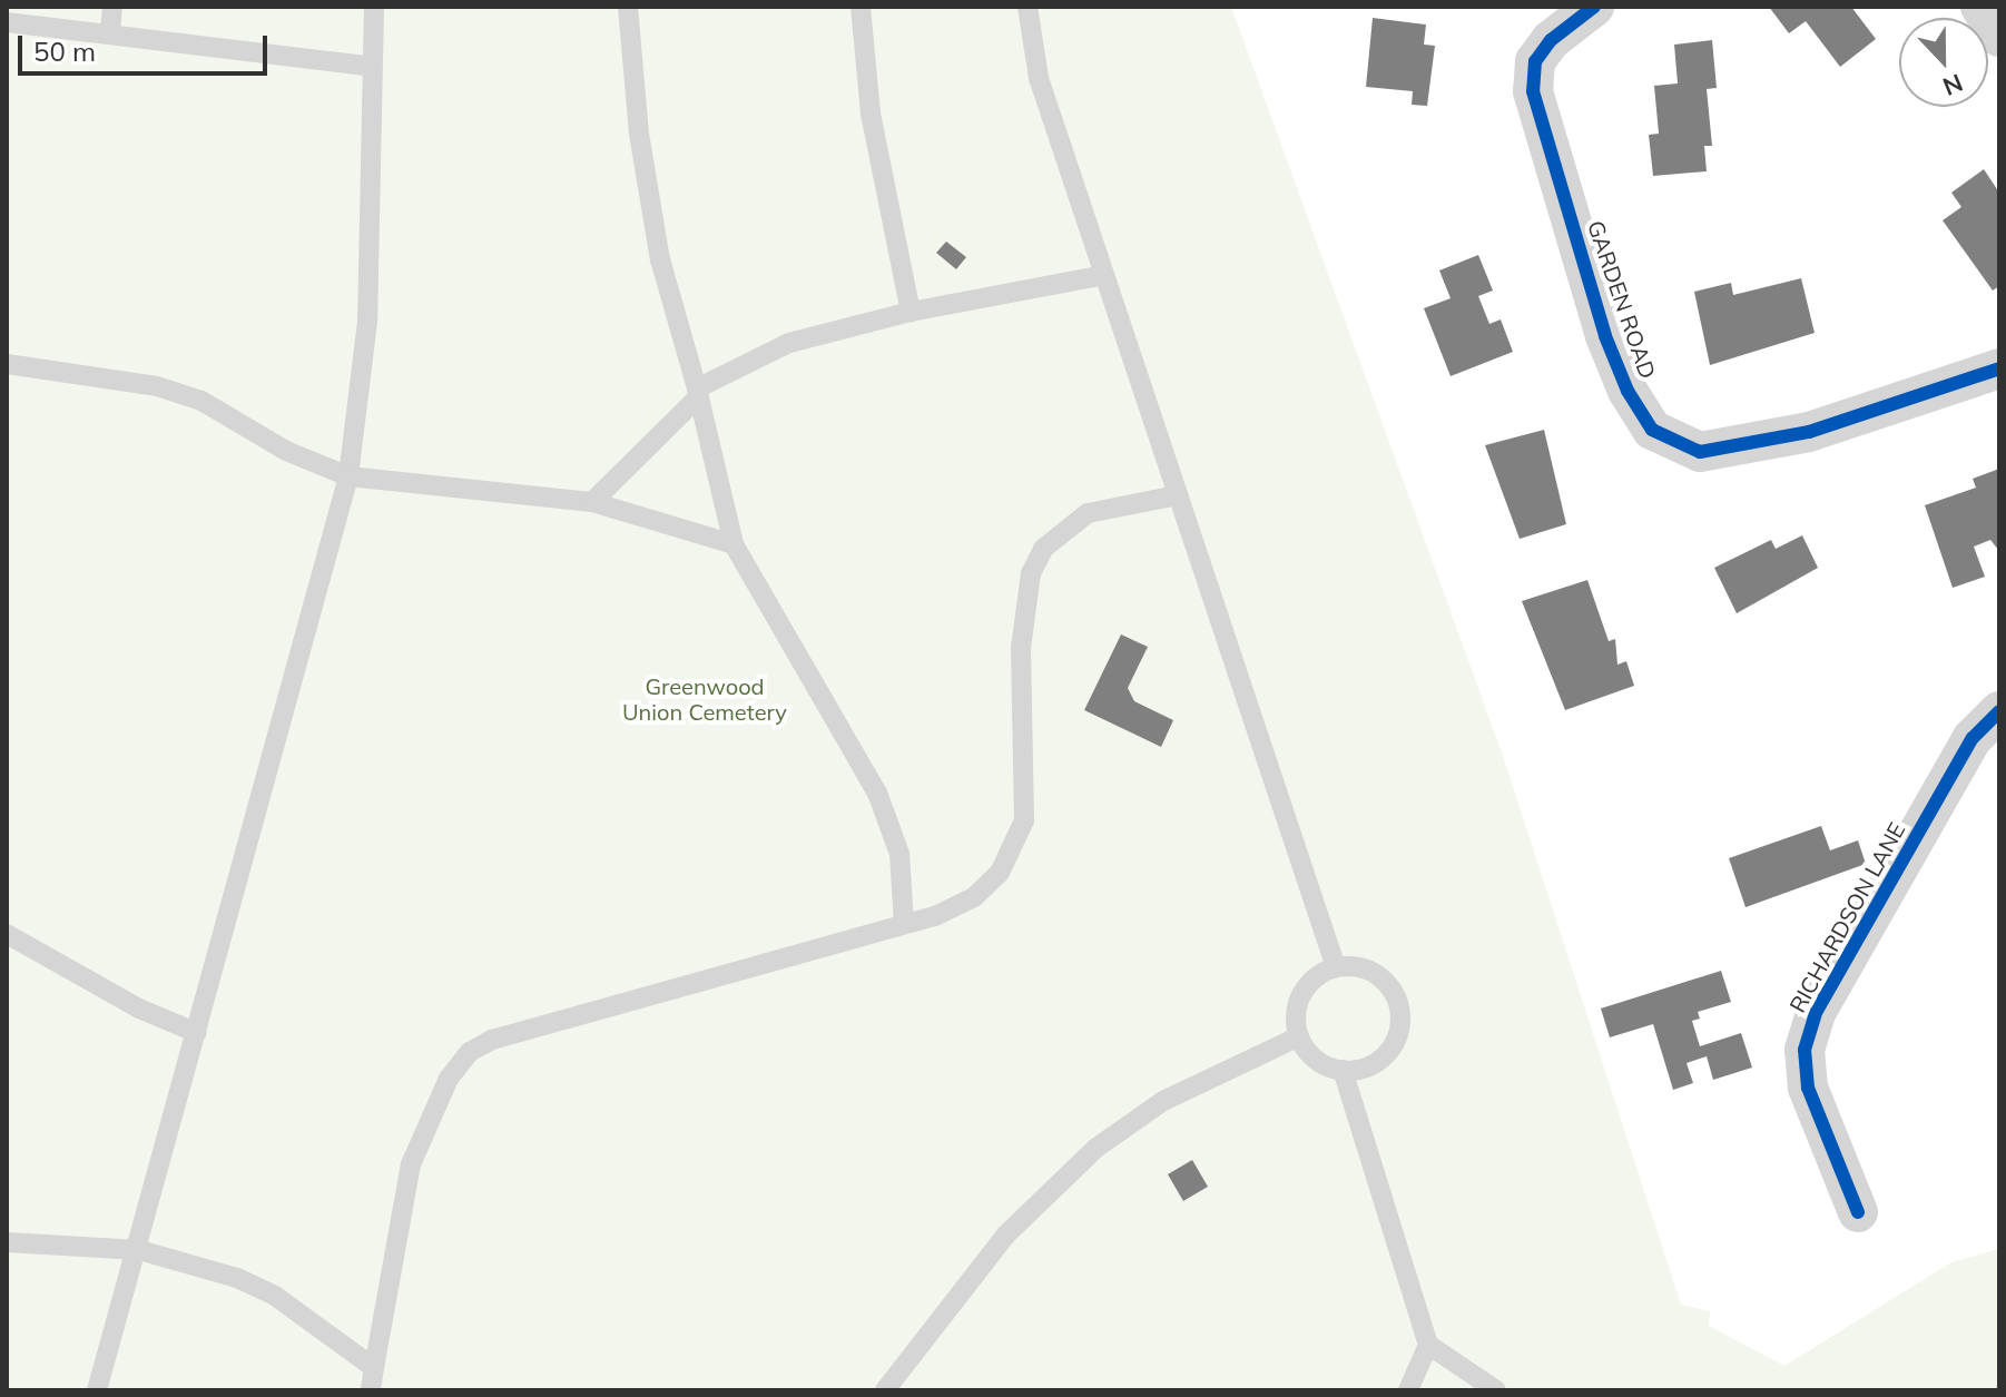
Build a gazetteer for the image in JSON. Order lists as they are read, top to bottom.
{
  "streets": {
    "street": ["GARDEN ROAD", "RICHARDSON LANE"]
  },
  "parks": ["Greenwood Union Cemetery"],
  "scale_bar": "50 m",
  "north": "bottom"
}
